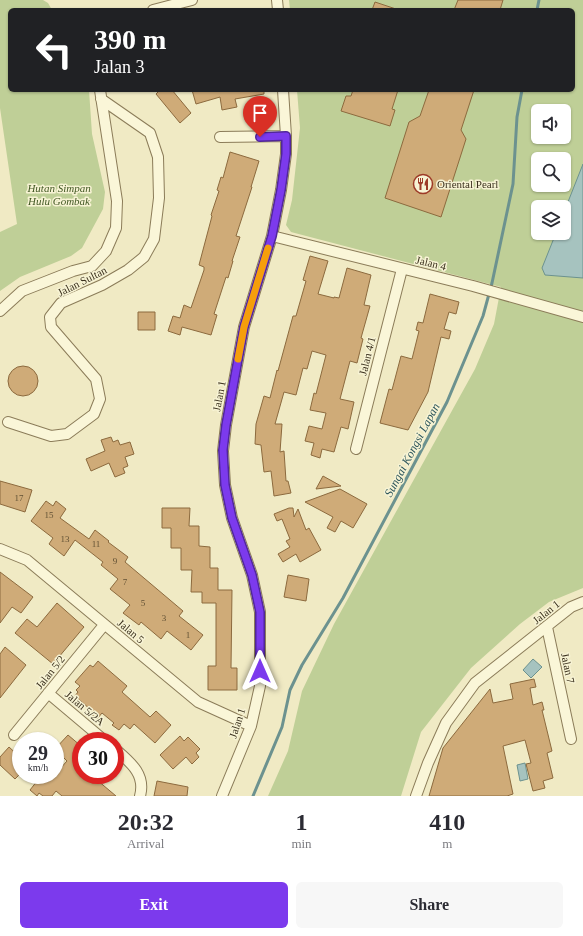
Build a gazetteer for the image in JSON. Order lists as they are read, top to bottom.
{
  "streets": {
    "street": [
      "Jalan 4",
      "Jalan Sultan",
      "Jalan 4/1",
      "Jalan 1",
      "Jalan 5",
      "Jalan 7",
      "Jalan 5/2",
      "Jalan 5/2A"
    ]
  },
  "crossings": [
    ["Jalan 4", "Jalan 4/1"],
    ["Jalan 4", "Jalan 1"],
    ["Jalan 1", "Jalan 5"],
    ["Jalan 1", "Jalan 7"],
    ["Jalan 5", "Jalan 5/2"],
    ["Jalan 5/2", "Jalan 5/2A"]
  ],
  "water": ["Sungai Kongsi Lapan"],
  "parks": ["Hutan Simpan Hulu Gombak"],
  "places": {
    "restaurant": ["Oriental Pearl"]
  },
  "house_numbers": [
    "17",
    "15",
    "13",
    "11",
    "9",
    "7",
    "5",
    "3",
    "1"
  ],
  "page": {
    "turn": ["390 m", "Jalan 3"],
    "speed": "29 km/h",
    "limit": "30",
    "eta": [
      "20:32",
      "Arrival",
      "1",
      "min",
      "410",
      "m"
    ],
    "buttons": ["Exit", "Share"]
  }
}
